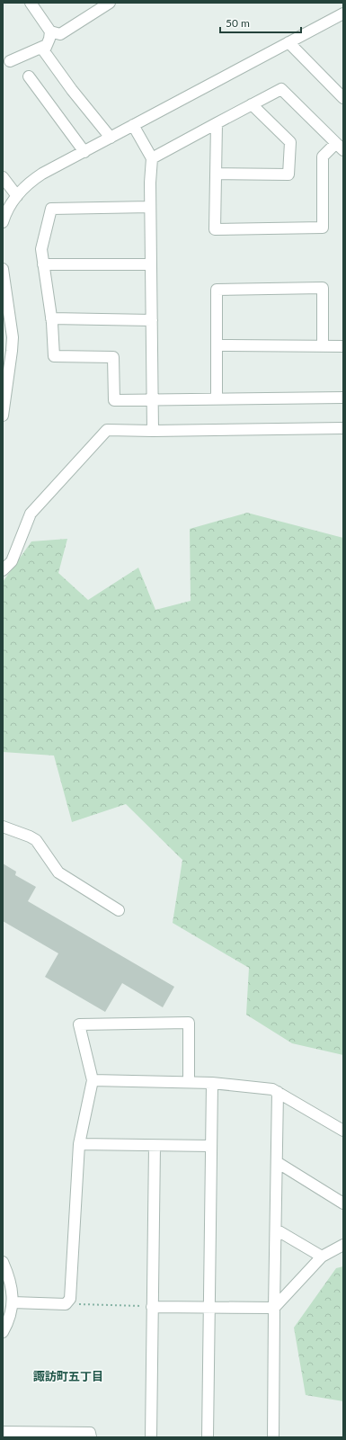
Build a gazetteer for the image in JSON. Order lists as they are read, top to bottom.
{
  "districts": ["諏訪町五丁目"],
  "scale_bar": "50 m"
}
